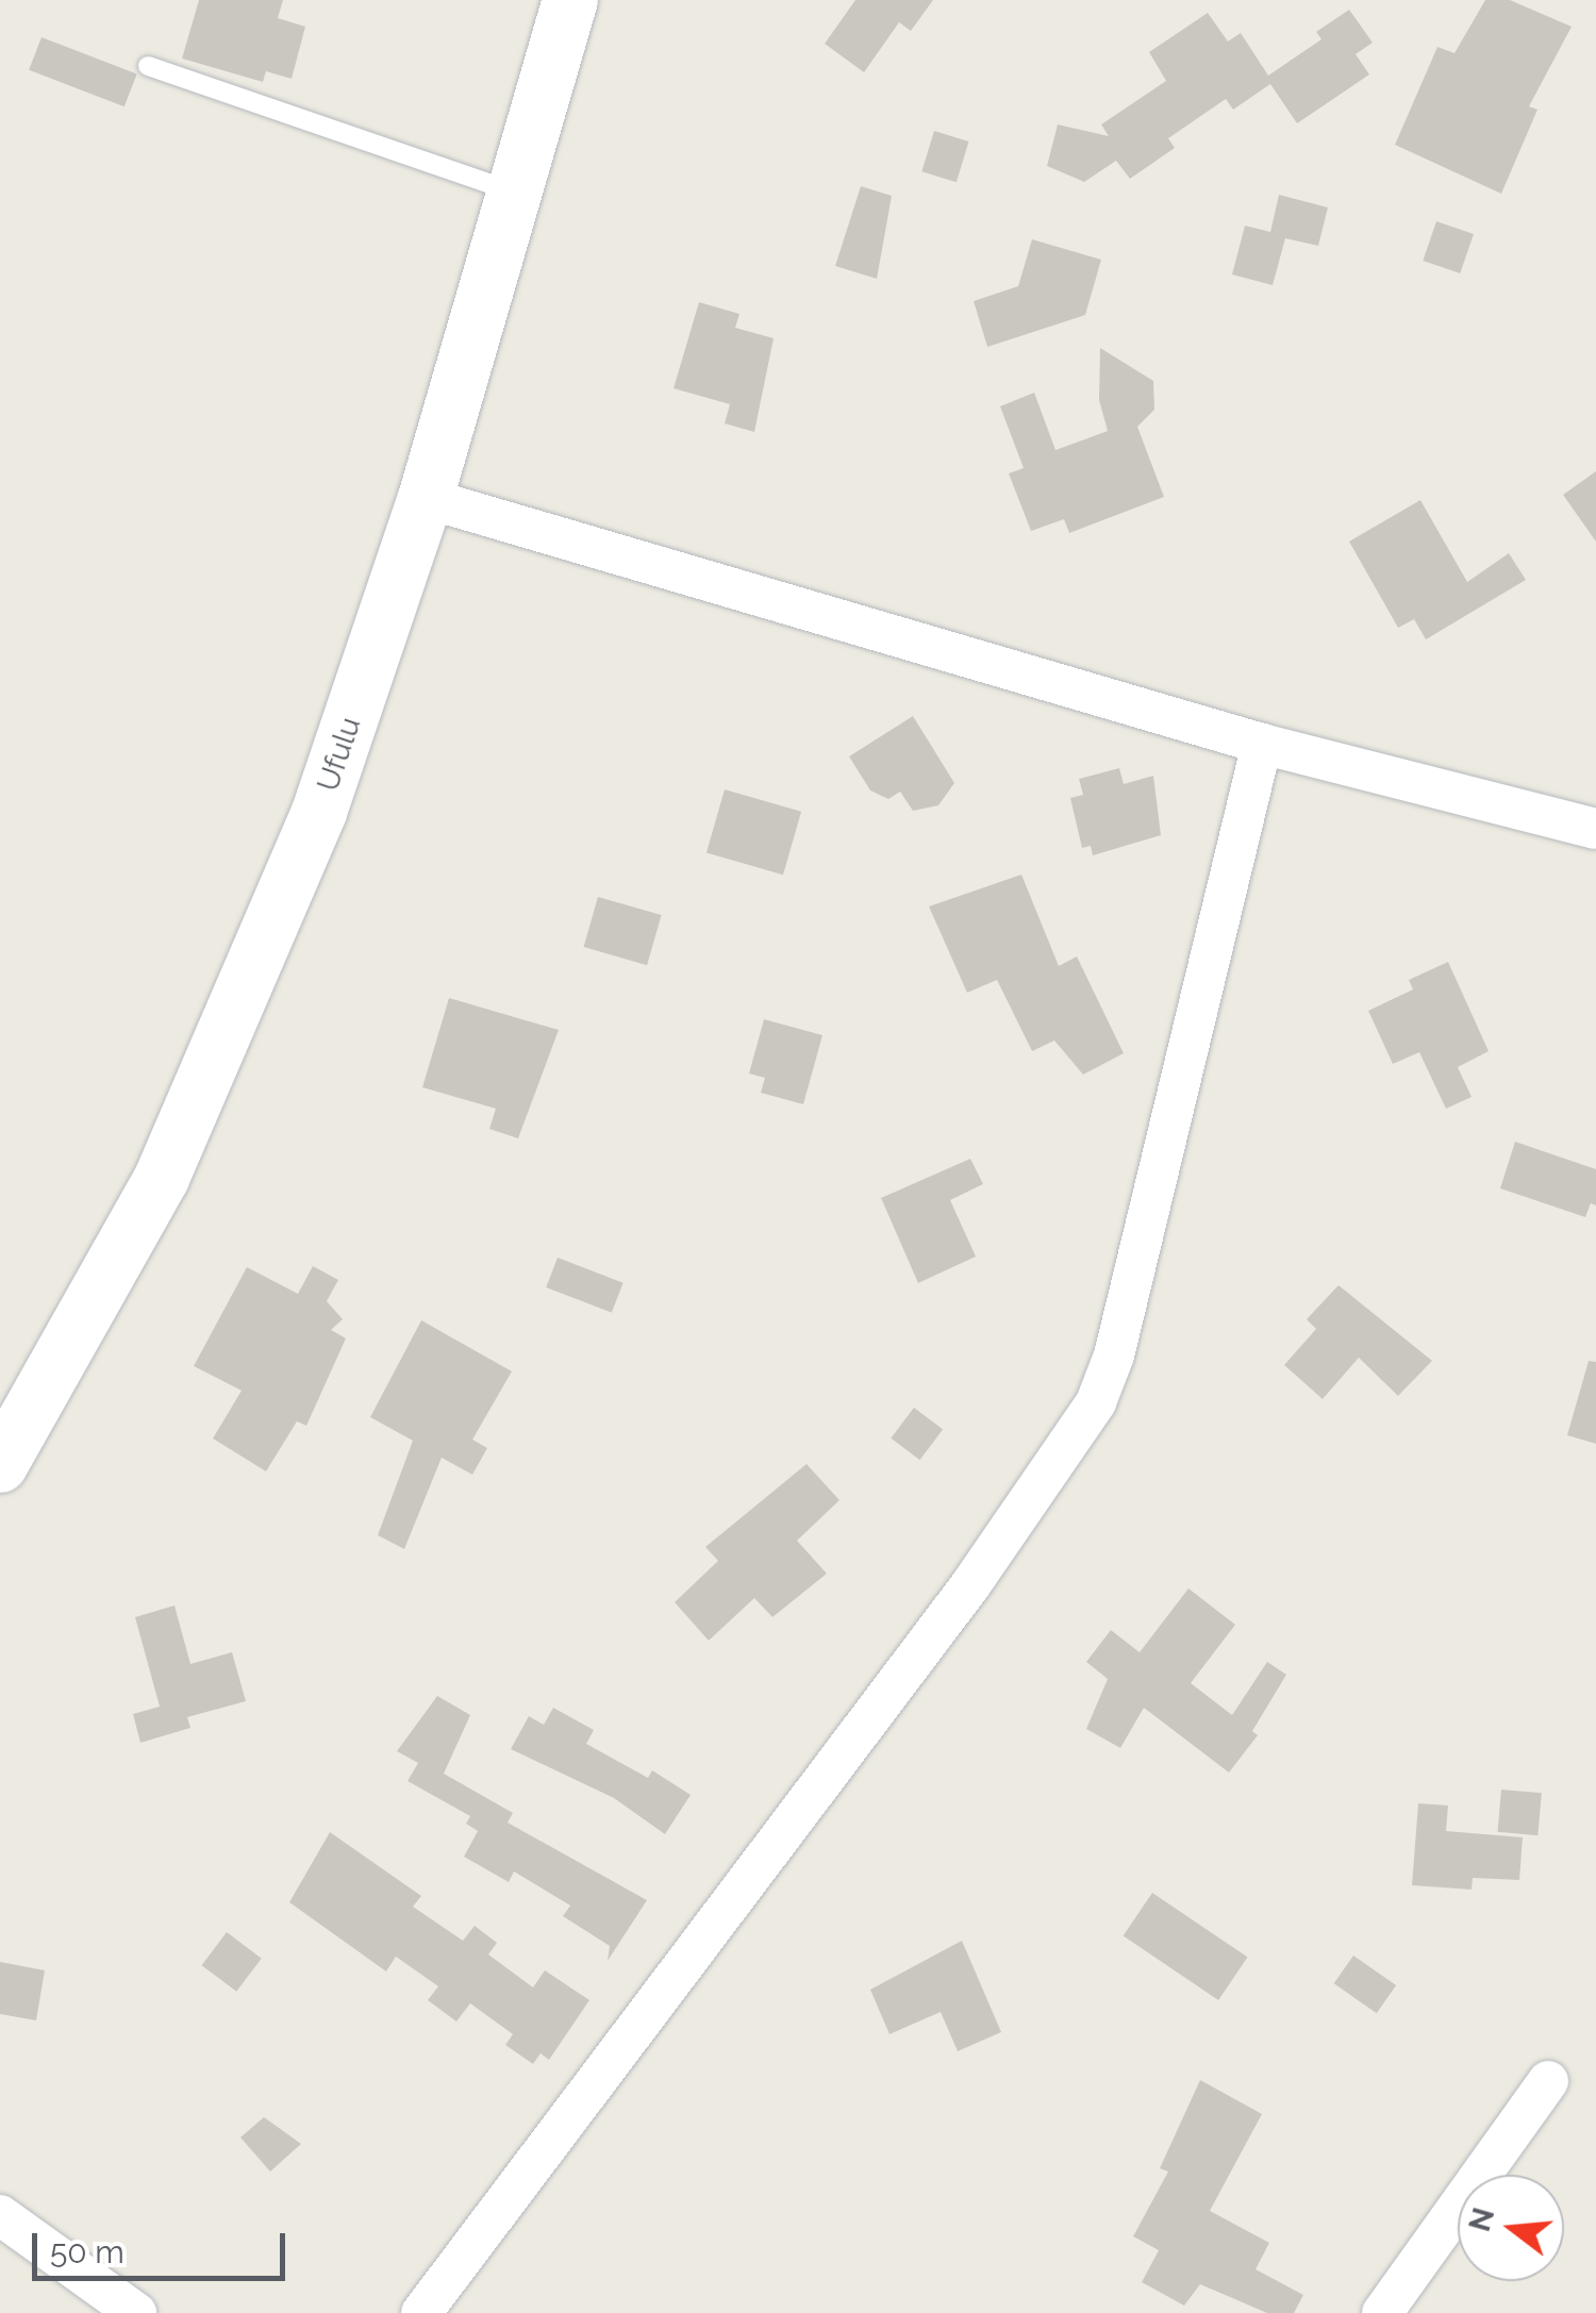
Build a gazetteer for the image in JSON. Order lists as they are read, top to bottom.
{
  "streets": {
    "street": ["Ufulu"]
  },
  "scale_bar": "50 m",
  "north": "left"
}
